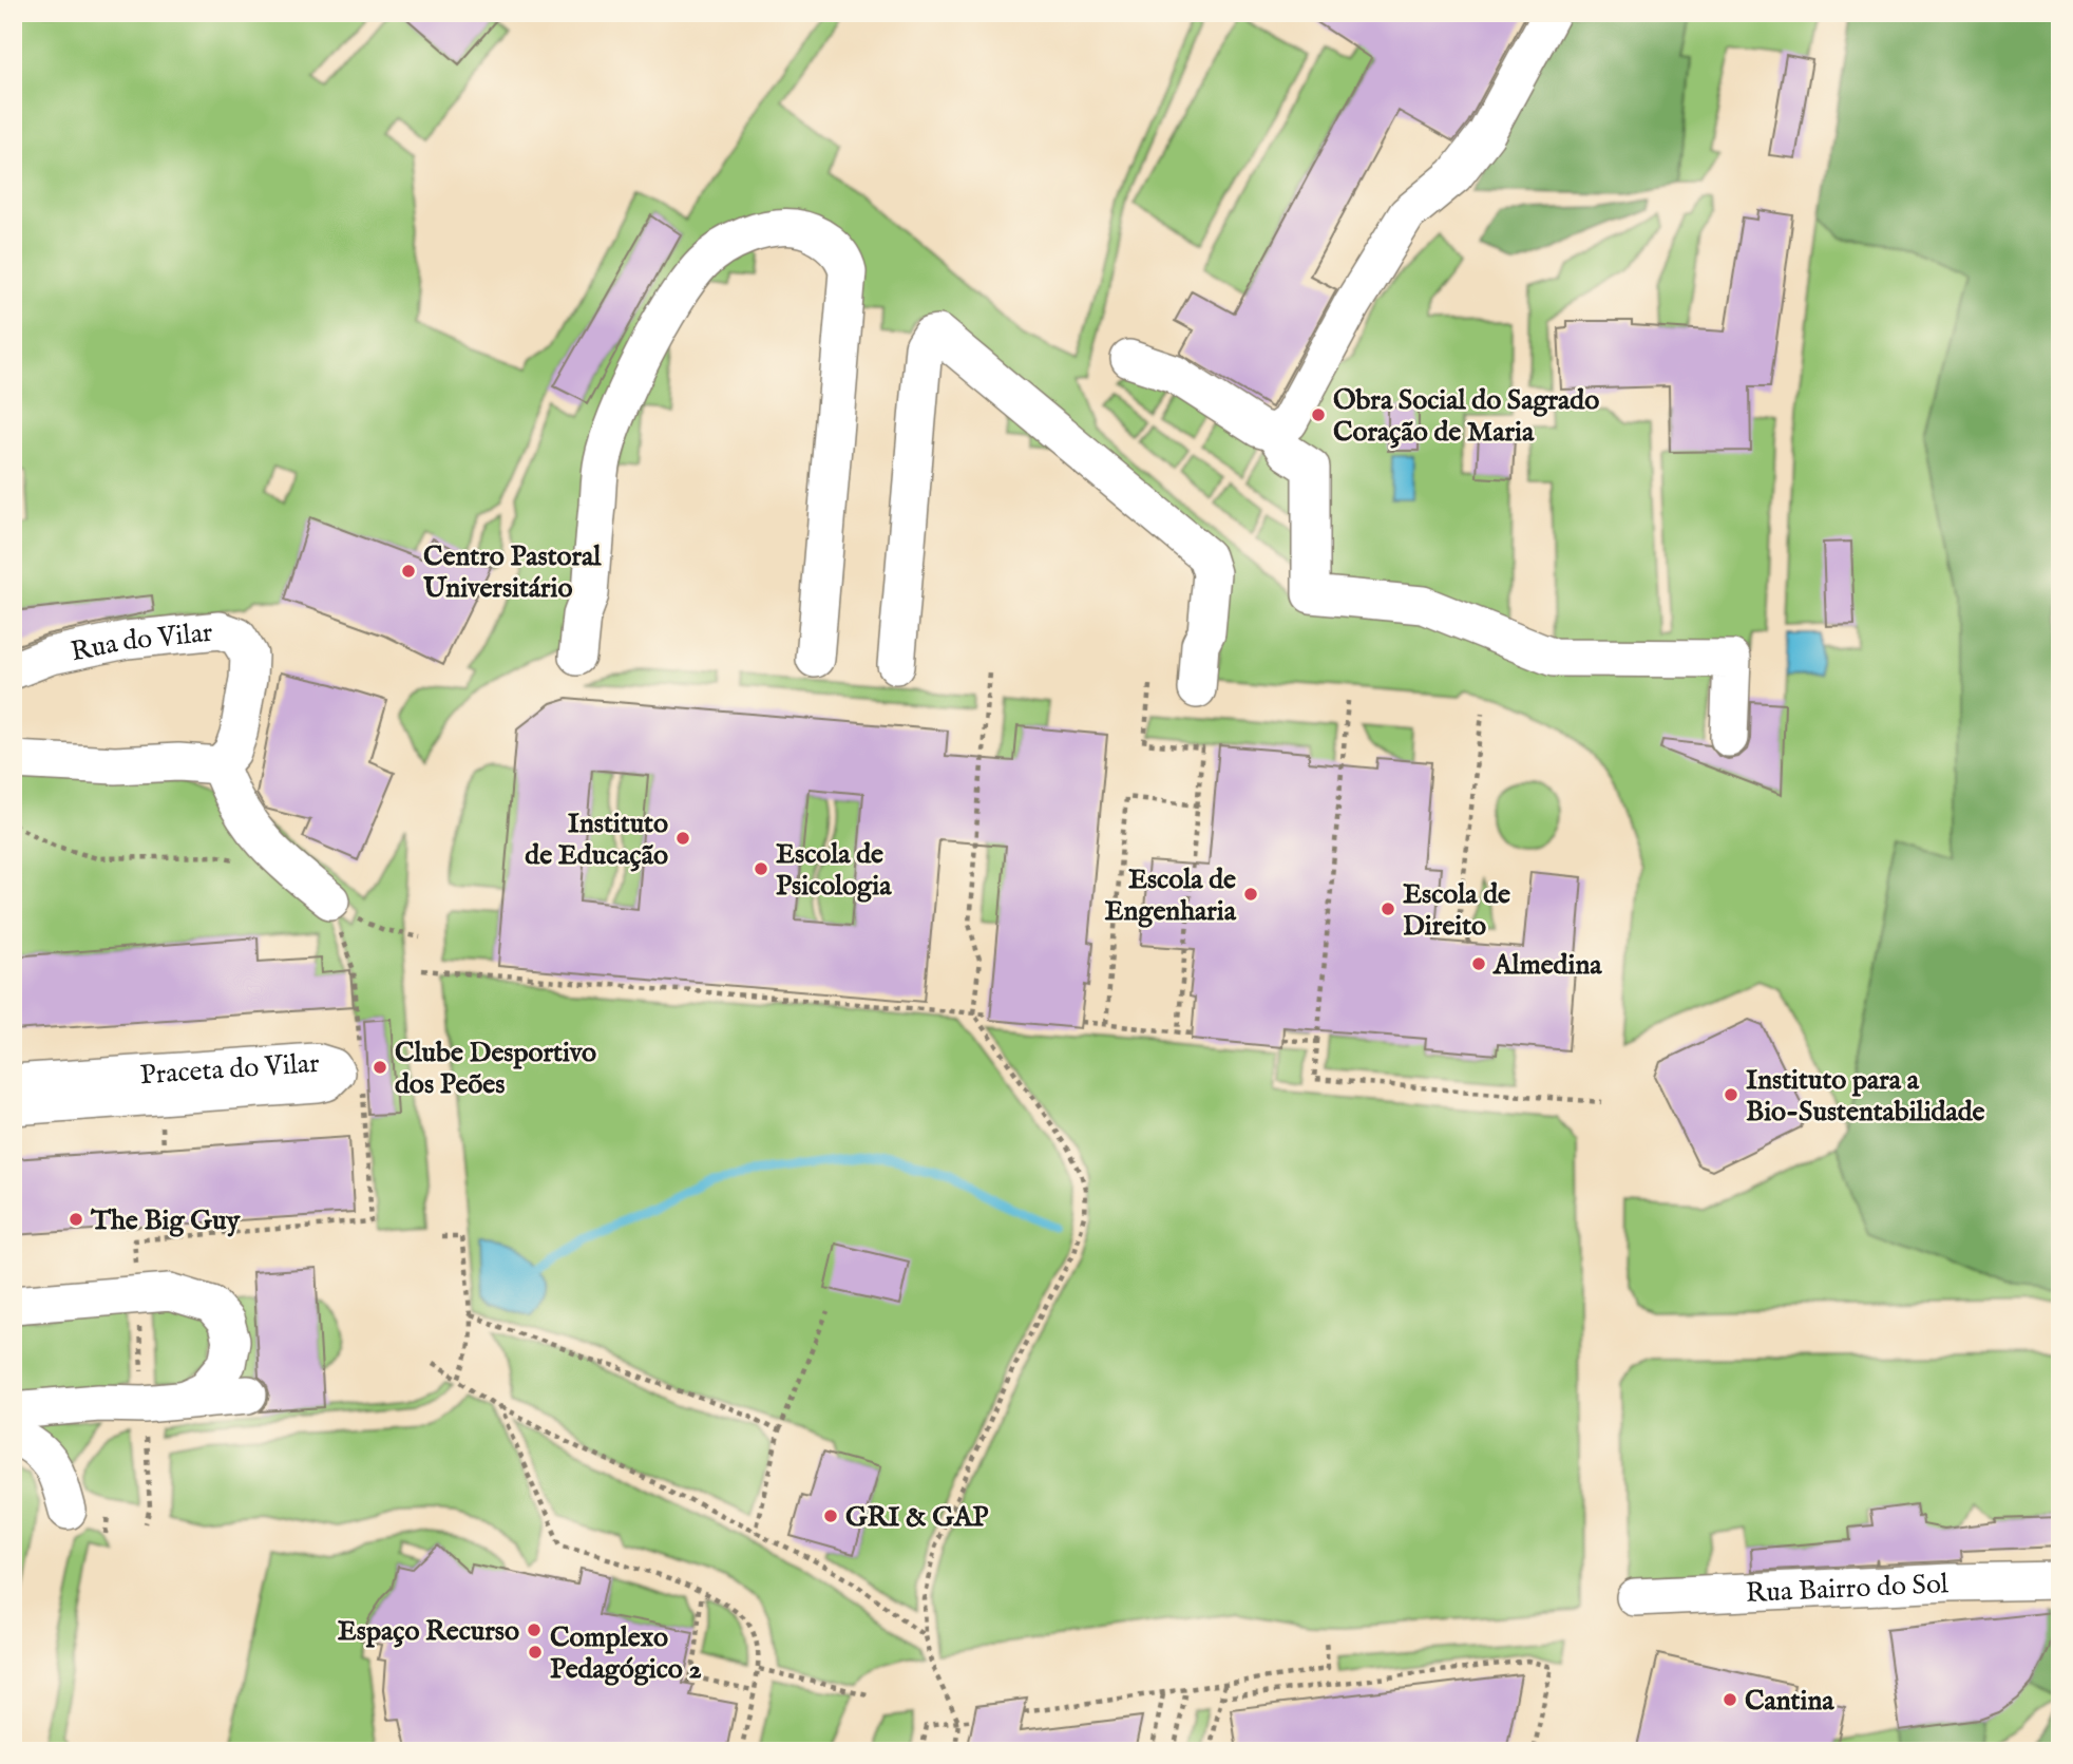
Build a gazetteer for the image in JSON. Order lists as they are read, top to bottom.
{
  "streets": {
    "street": ["Rua do Vilar", "Praceta do Vilar", "Rua Bairro do Sol"]
  },
  "places": [
    "Obra Social do Sagrado Coração de Maria",
    "Centro Pastoral Universitário",
    "Instituto de Educação",
    "Escola de Psicologia",
    "Escola de Engenharia",
    "Escola de Direito",
    "Almedina",
    "Clube Desportivo dos Peões",
    "Instituto para a Bio-Sustentabilidade",
    "The Big Guy",
    "GRI & GAP",
    "Espaço Recurso",
    "Complexo Pedagógico 2",
    "Cantina"
  ]
}
